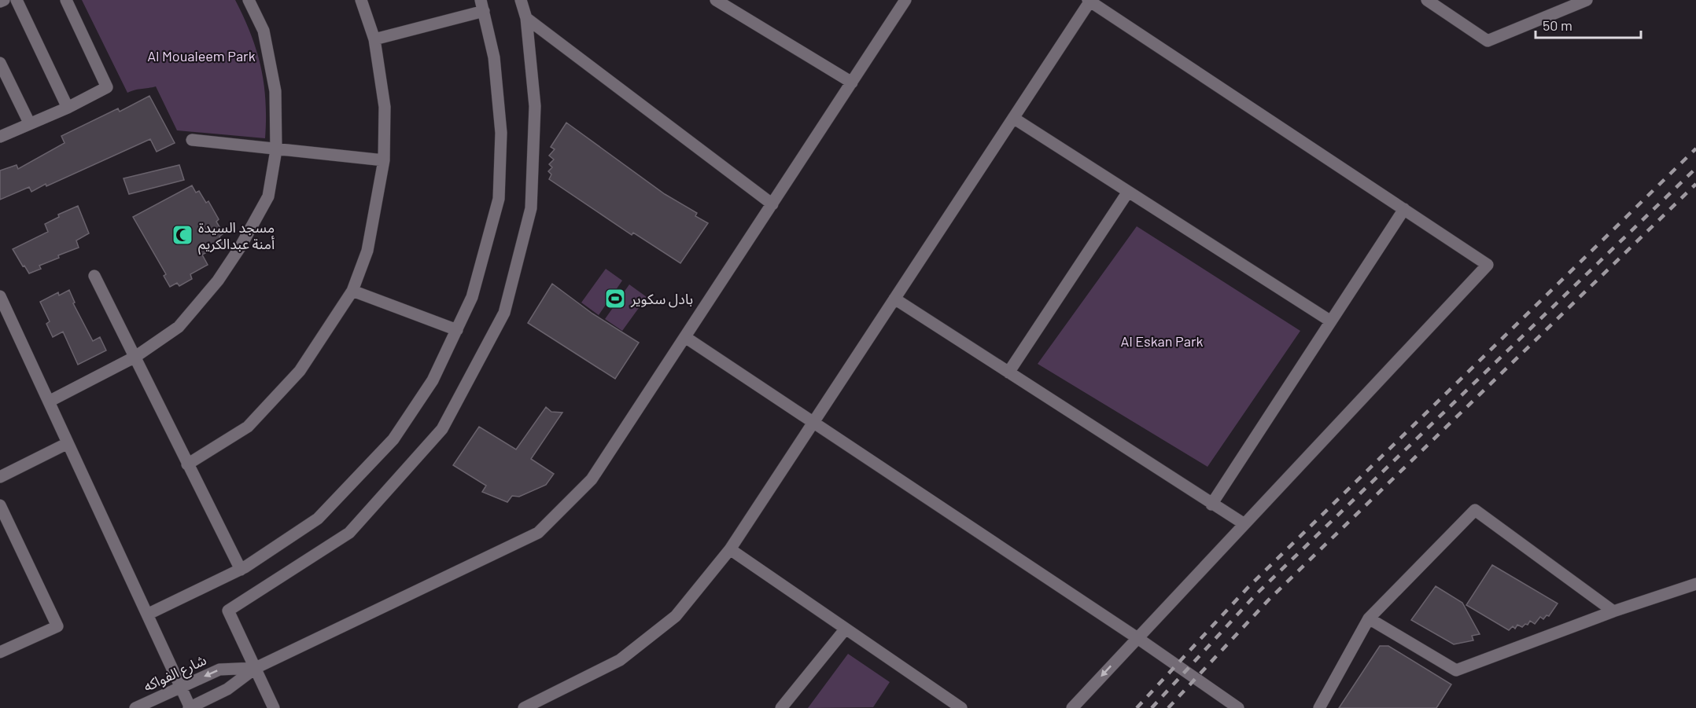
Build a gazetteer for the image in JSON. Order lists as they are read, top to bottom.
{
  "streets": {
    "street": ["شارع الفواكه"]
  },
  "parks": ["Al Moualeem Park", "Al Eskan Park"],
  "places": {
    "mosque": ["مسجد السيدة أمنة عبدالكريم"],
    "sports": ["بادل سكوير"]
  },
  "scale_bar": "50 m"
}
